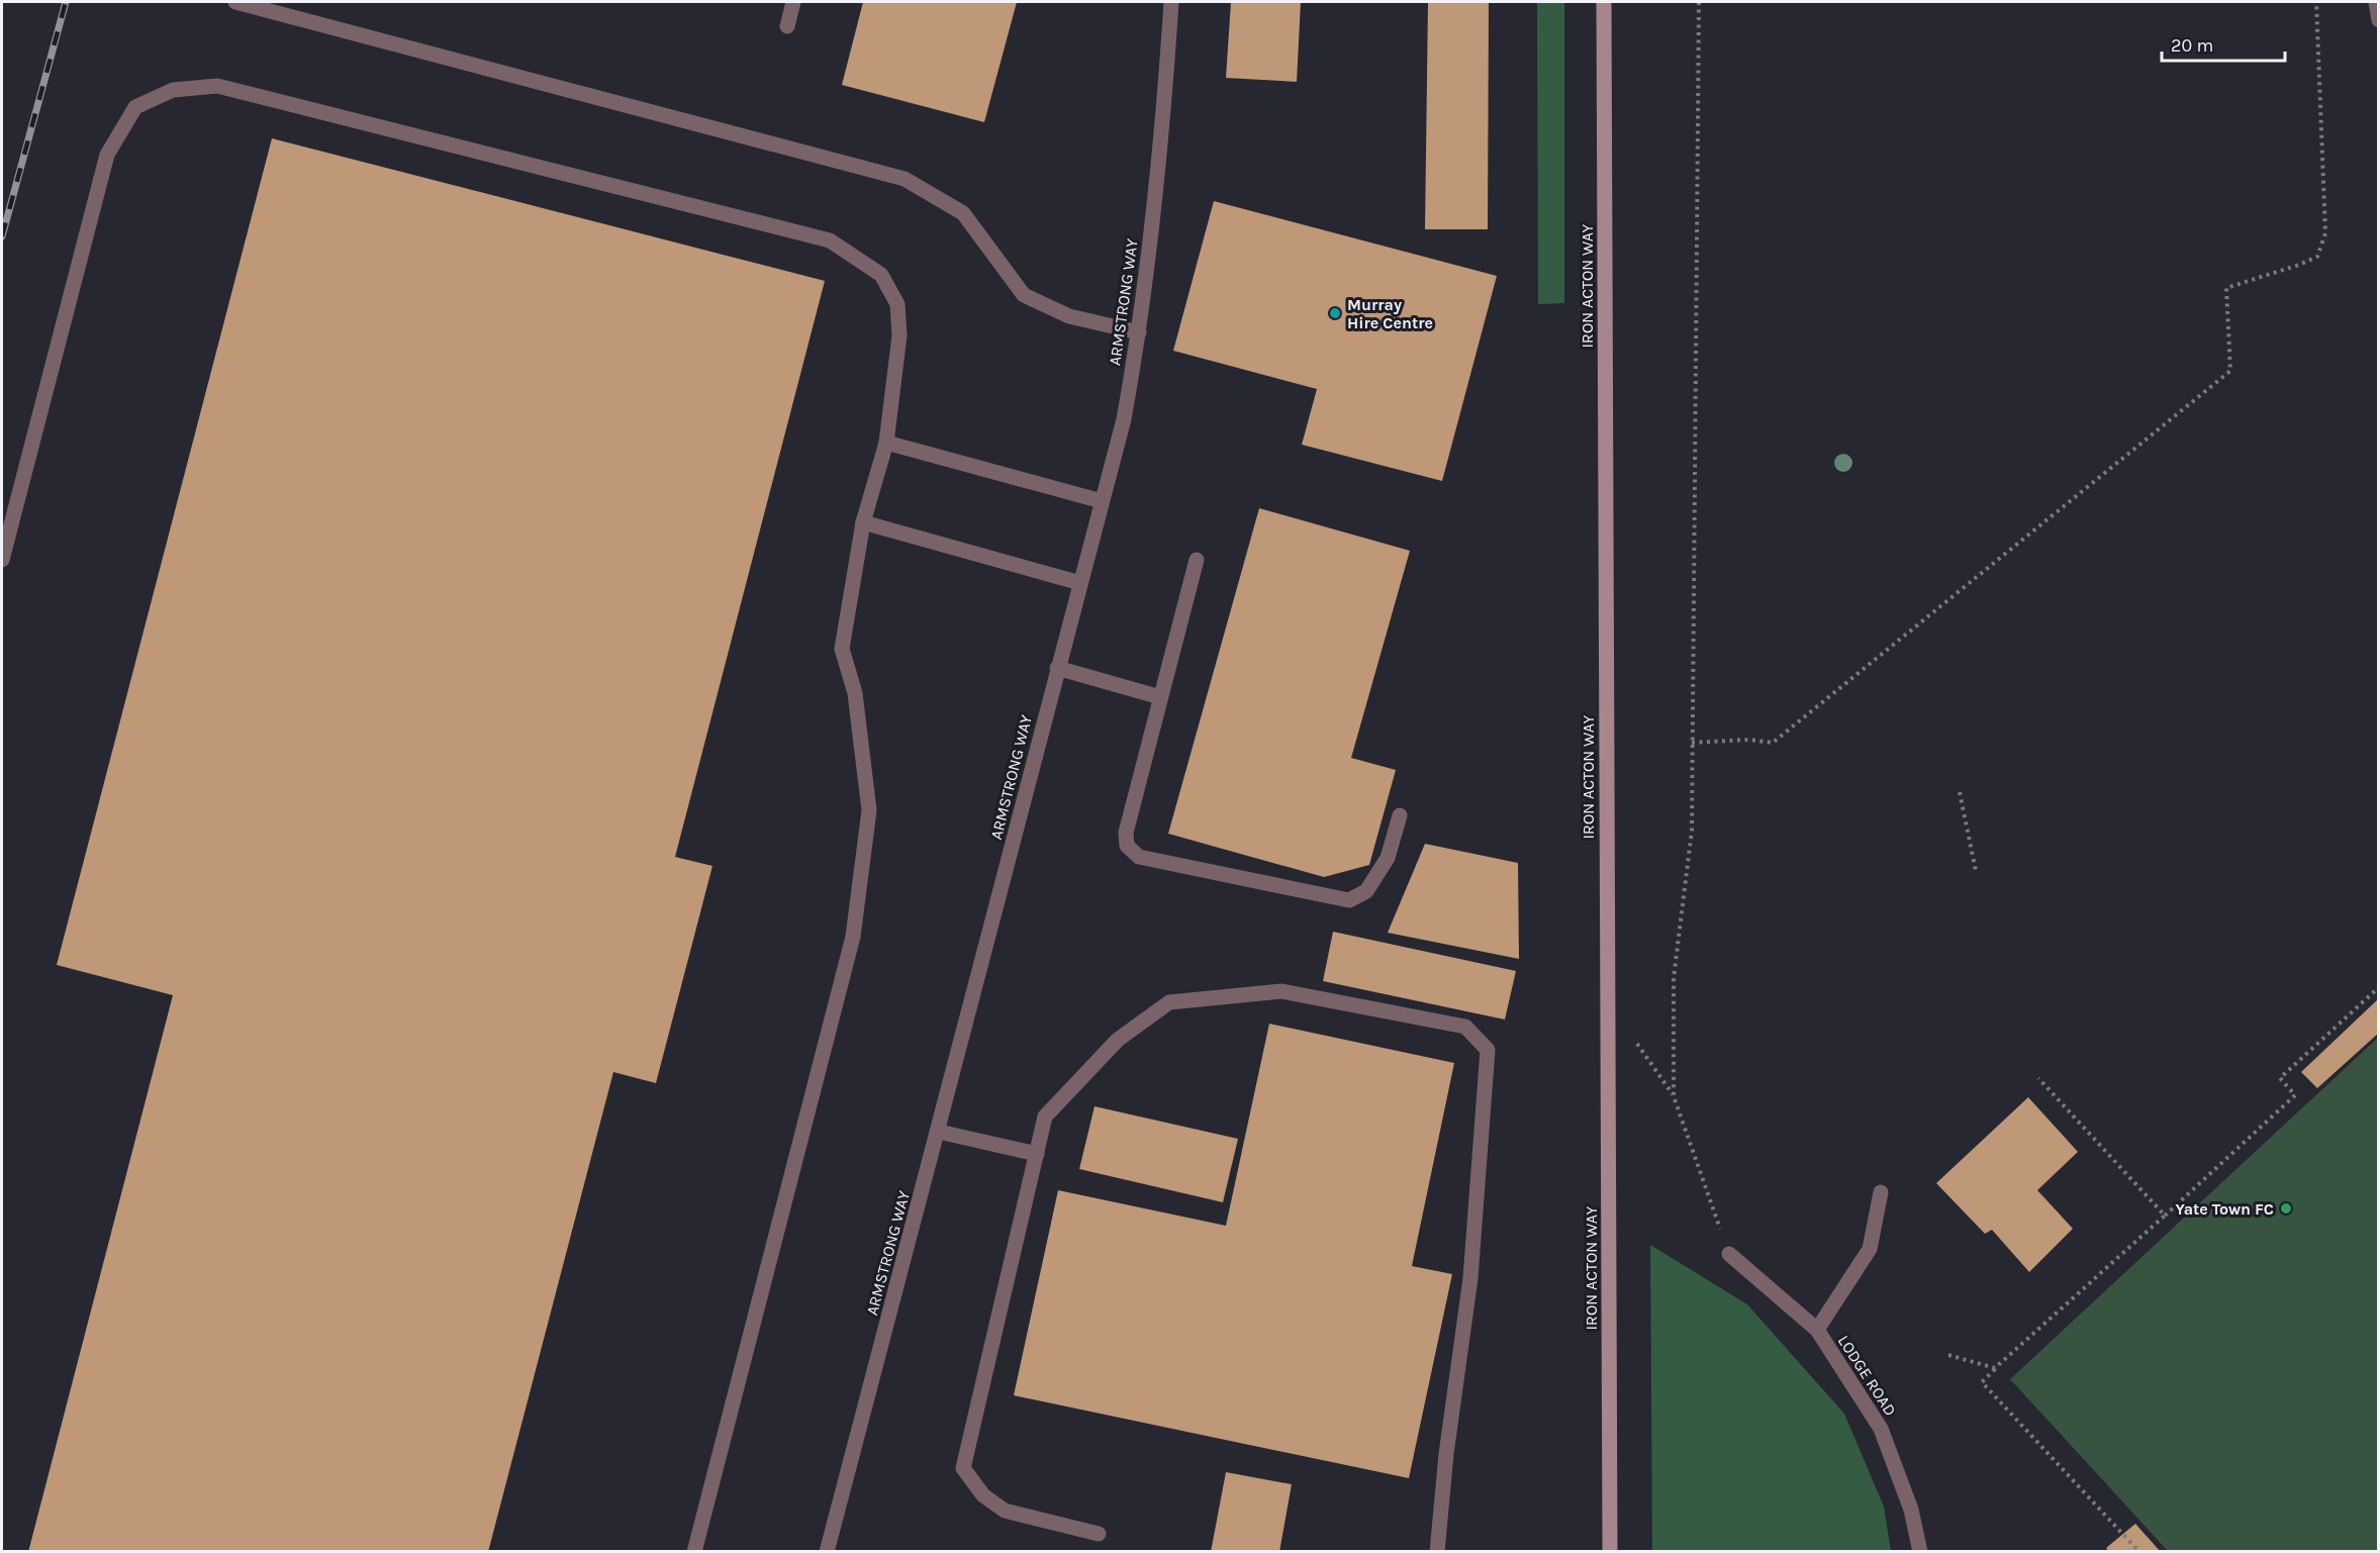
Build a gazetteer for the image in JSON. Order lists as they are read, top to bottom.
{
  "streets": {
    "main road": ["IRON ACTON WAY"],
    "street": ["ARMSTRONG WAY", "LODGE ROAD"]
  },
  "places": ["Murray Hire Centre", "Yate Town FC"],
  "scale_bar": "20 m"
}
